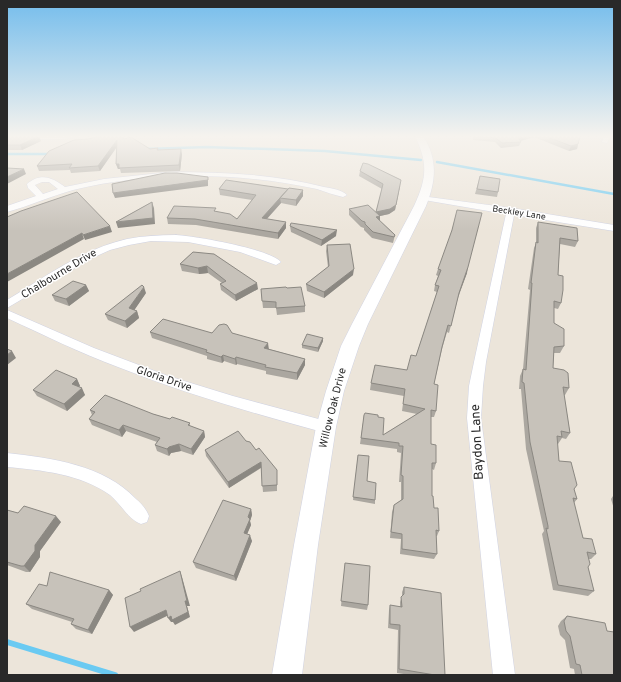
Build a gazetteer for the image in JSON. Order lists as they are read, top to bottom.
{
  "streets": {
    "street": [
      "Beckley Lane",
      "Chalbourne Drive",
      "Gloria Drive",
      "Willow Oak Drive",
      "Baydon Lane"
    ]
  },
  "crossings": [
    ["Beckley Lane", "Willow Oak Drive"],
    ["Beckley Lane", "Baydon Lane"],
    ["Gloria Drive", "Willow Oak Drive"]
  ]
}
